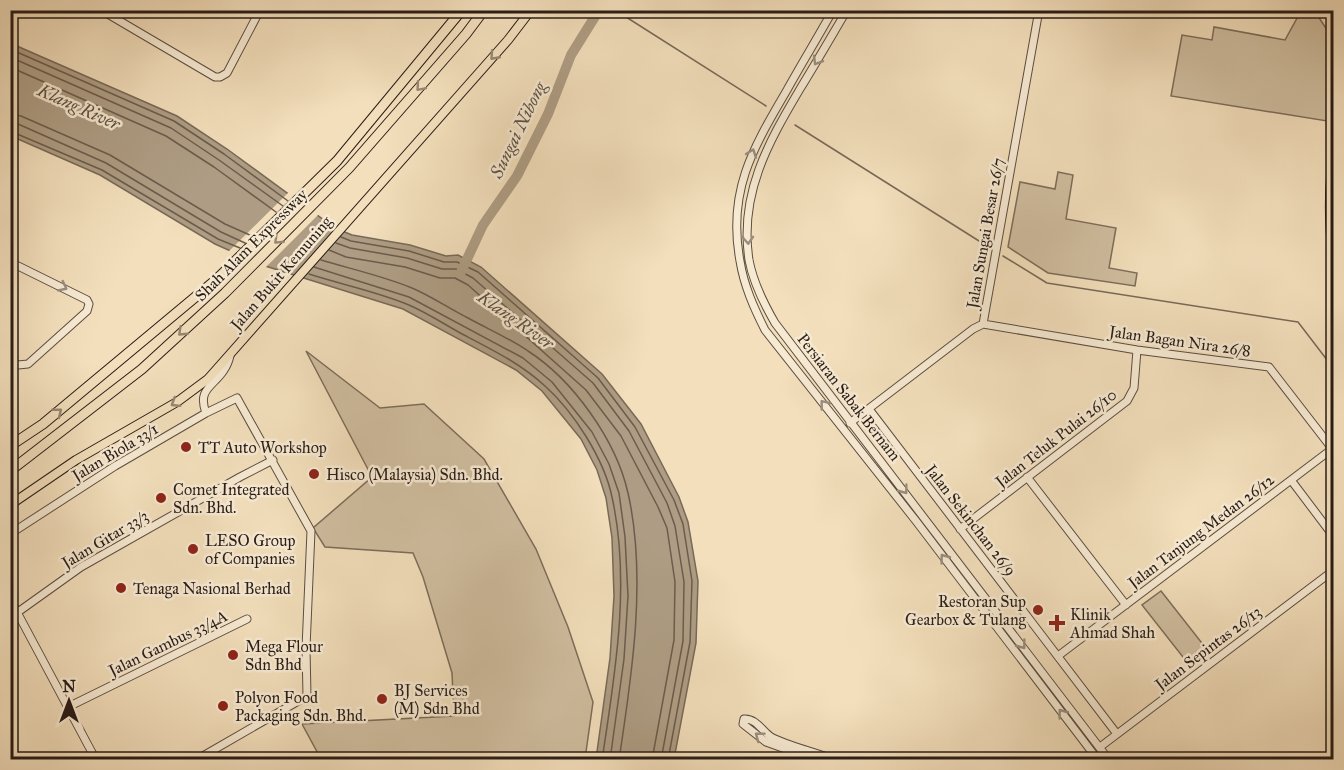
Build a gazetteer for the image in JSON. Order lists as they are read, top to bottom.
{
  "streets": {
    "highway": ["Shah Alam Expressway"],
    "main road": ["Jalan Bukit Kemuning"],
    "street": [
      "Jalan Sungai Besar 26/7",
      "Jalan Bagan Nira 26/8",
      "Persiaran Sabak Bernam",
      "Jalan Teluk Pulai 26/10",
      "Jalan Biola 33/1",
      "Jalan Sekinchan 26/9",
      "Jalan Tanjung Medan 26/12",
      "Jalan Gitar 33/3",
      "Jalan Gambus 33/4A",
      "Jalan Sepintas 26/13"
    ]
  },
  "crossings": [
    ["Jalan Sungai Besar 26/7", "Jalan Bagan Nira 26/8"],
    ["Jalan Sungai Besar 26/7", "Persiaran Sabak Bernam"],
    ["Jalan Sungai Besar 26/7", "Jalan Sekinchan 26/9"],
    ["Jalan Bagan Nira 26/8", "Jalan Teluk Pulai 26/10"],
    ["Jalan Bagan Nira 26/8", "Jalan Tanjung Medan 26/12"],
    ["Persiaran Sabak Bernam", "Jalan Sepintas 26/13"],
    ["Jalan Teluk Pulai 26/10", "Jalan Sekinchan 26/9"],
    ["Jalan Biola 33/1", "Jalan Gitar 33/3"],
    ["Jalan Sekinchan 26/9", "Jalan Tanjung Medan 26/12"],
    ["Jalan Sekinchan 26/9", "Jalan Sepintas 26/13"]
  ],
  "one_way": ["Jalan Bukit Kemuning"],
  "water": ["Klang River", "Sungai Nibong"],
  "places": {
    "other": [
      "TT Auto Workshop",
      "Hisco (Malaysia) Sdn. Bhd.",
      "Comet Integrated Sdn. Bhd.",
      "LESO Group of Companies",
      "Tenaga Nasional Berhad",
      "Restoran Sup Gearbox & Tulang",
      "Mega Flour Sdn Bhd",
      "BJ Services (M) Sdn Bhd",
      "Polyon Food Packaging Sdn. Bhd."
    ],
    "health": ["Klinik Ahmad Shah"]
  },
  "north": "top"
}
